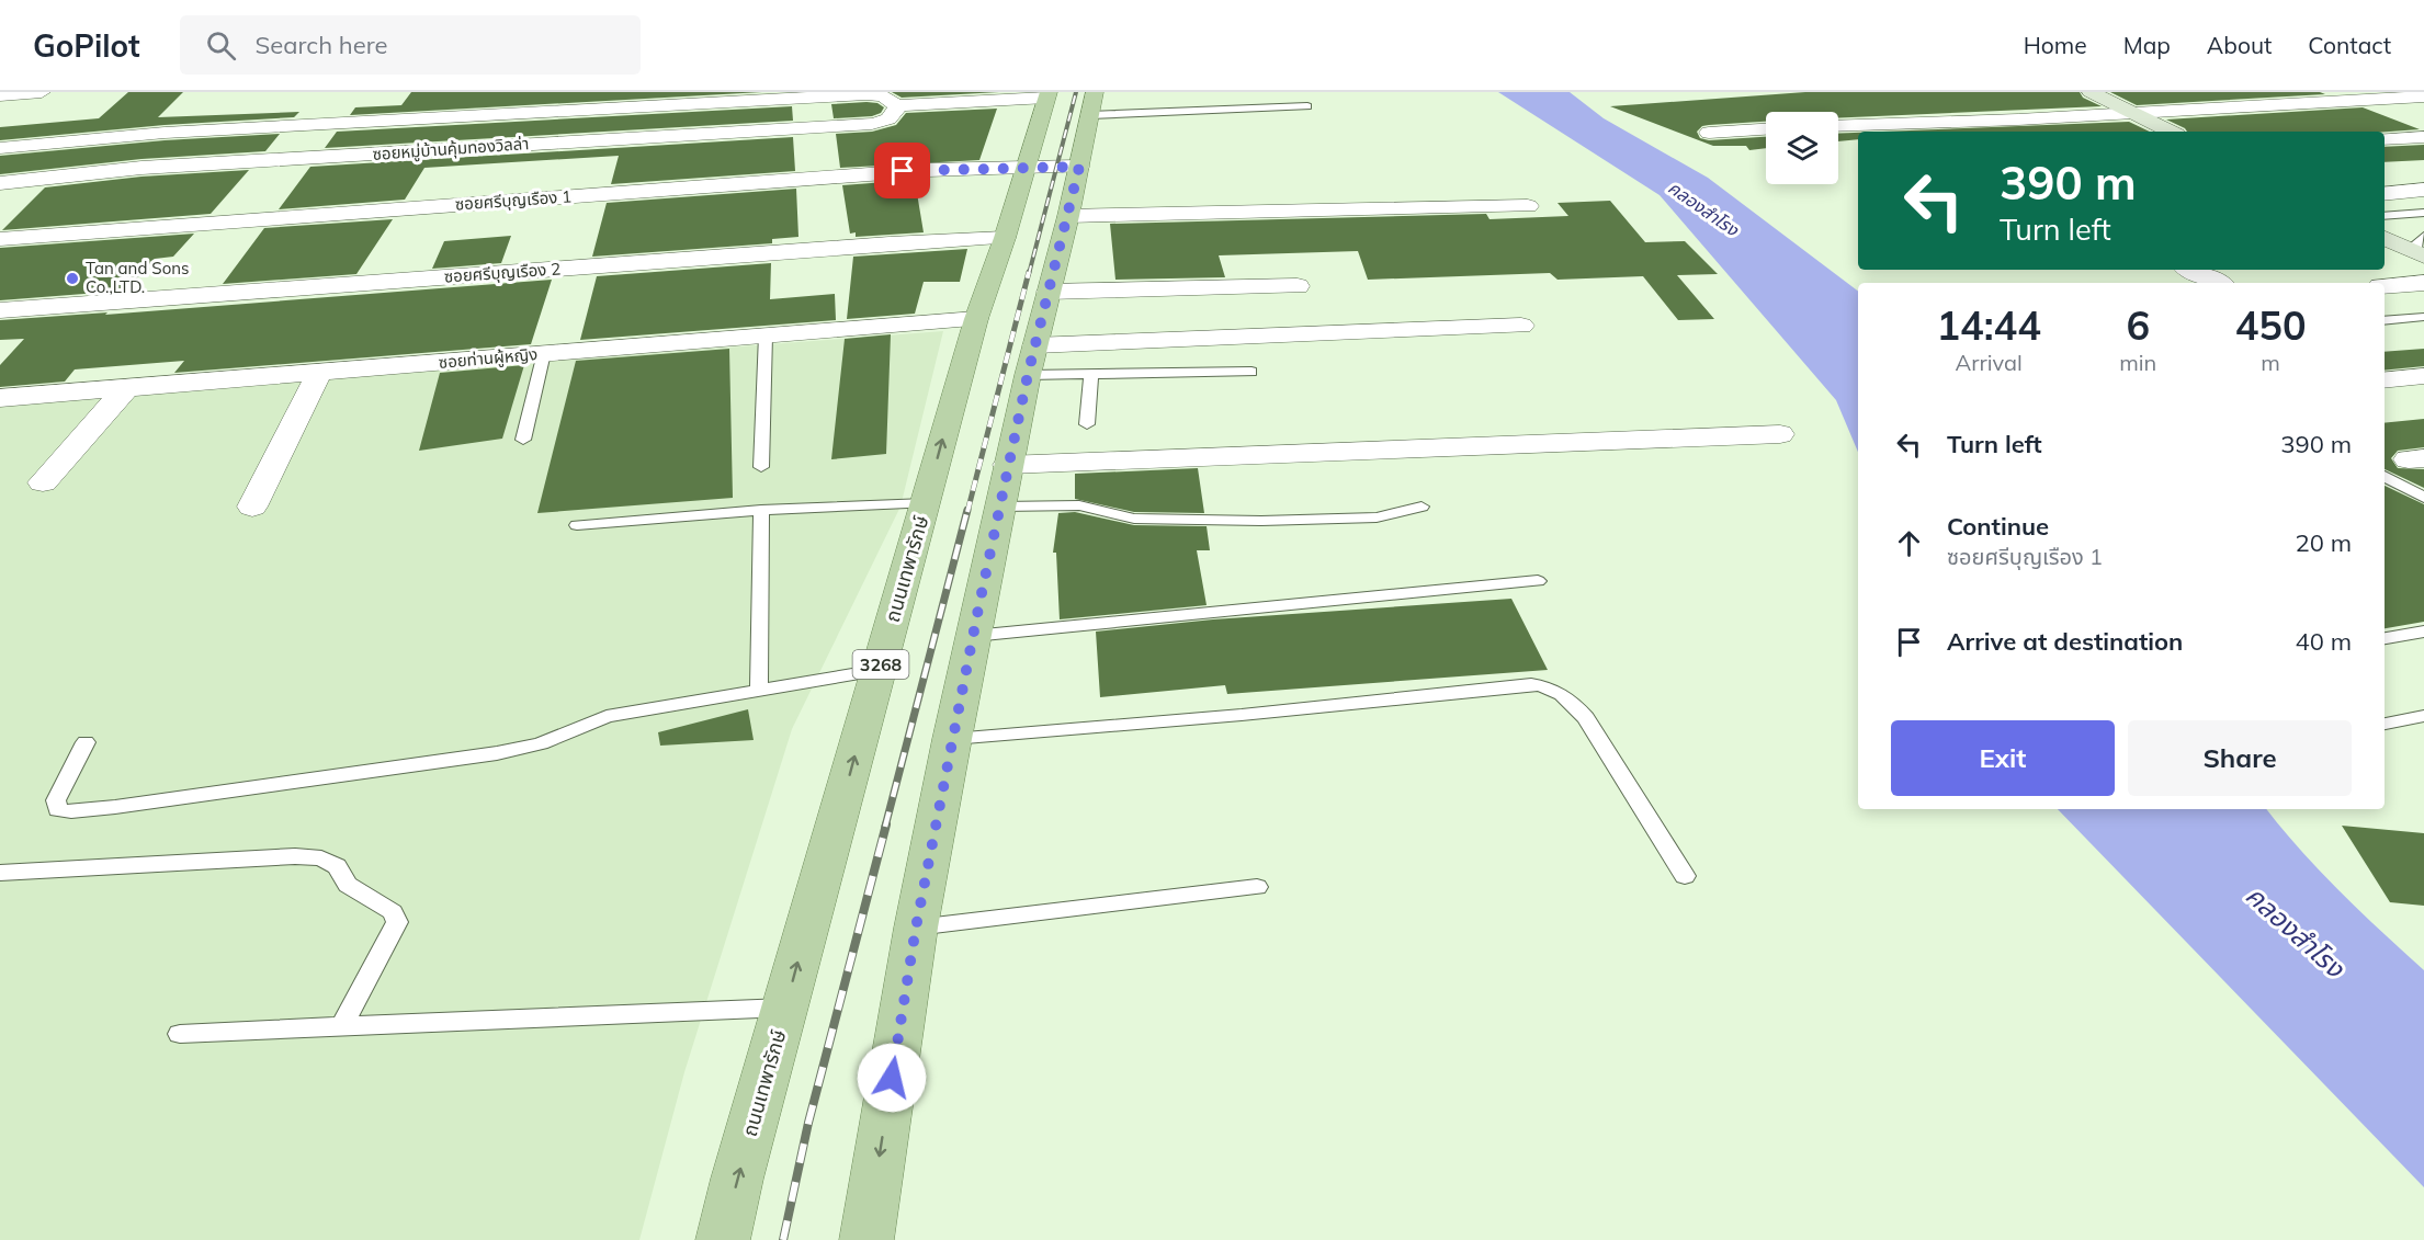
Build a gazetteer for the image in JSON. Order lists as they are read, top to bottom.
{
  "streets": {
    "main road": ["ถนนเทพารักษ์", "3268"],
    "street": [
      "ซอยหมู่บ้านคุ้มทองวิลล่า",
      "ซอยศรีบุญเรือง 1",
      "ซอยศรีบุญเรือง 2",
      "ซอยท่านผู้หญิง"
    ]
  },
  "crossings": [
    ["ซอยหมู่บ้านคุ้มทองวิลล่า", "ถนนเทพารักษ์"],
    ["ซอยศรีบุญเรือง 1", "ถนนเทพารักษ์"],
    ["ซอยศรีบุญเรือง 2", "ถนนเทพารักษ์"],
    ["ซอยท่านผู้หญิง", "ถนนเทพารักษ์"]
  ],
  "water": ["คลองสำโรง"],
  "places": ["Tan and Sons Co.,LTD."],
  "page": {
    "header": "GoPilot",
    "search": "Search here",
    "nav": [
      "Home",
      "Map",
      "About",
      "Contact"
    ],
    "turn": ["390 m", "Turn left"],
    "eta": [
      "14:44",
      "Arrival",
      "6",
      "min",
      "450",
      "m"
    ],
    "list": [
      {
        "name": "Turn left",
        "value": "390 m"
      },
      {
        "name": "Continue",
        "note": "ซอยศรีบุญเรือง 1",
        "value": "20 m"
      },
      {
        "name": "Arrive at destination",
        "value": "40 m"
      }
    ],
    "buttons": ["Exit", "Share"]
  }
}
